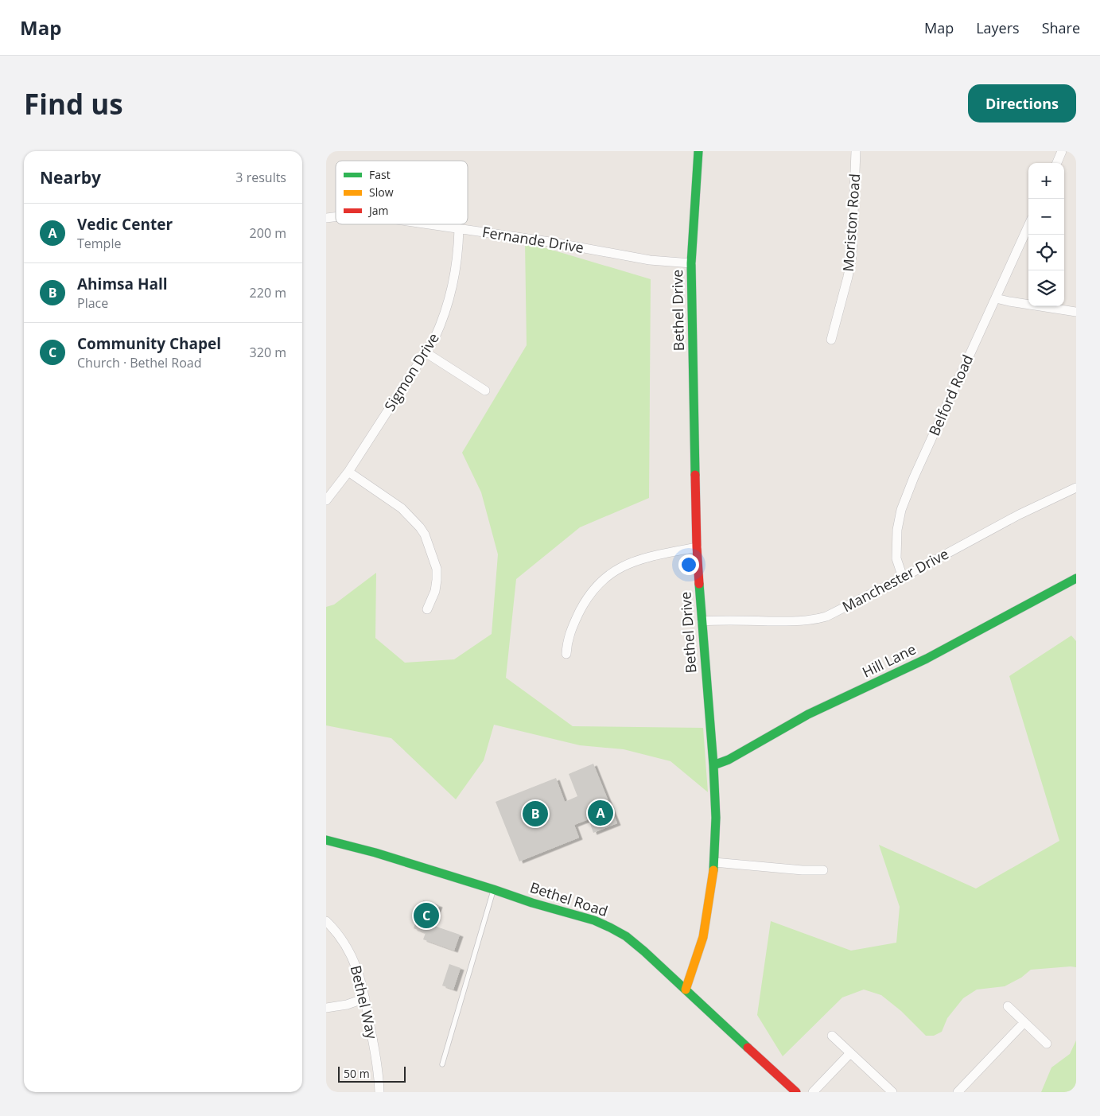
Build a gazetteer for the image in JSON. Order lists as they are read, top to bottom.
{
  "streets": {
    "street": [
      "Moriston Road",
      "Fernande Drive",
      "Bethel Drive",
      "Sigmon Drive",
      "Belford Road",
      "Manchester Drive",
      "Hill Lane",
      "Bethel Road",
      "Bethel Way"
    ]
  },
  "crossings": [
    ["Fernande Drive", "Bethel Drive"],
    ["Fernande Drive", "Sigmon Drive"],
    ["Bethel Drive", "Manchester Drive"],
    ["Bethel Drive", "Hill Lane"],
    ["Bethel Drive", "Bethel Road"],
    ["Belford Road", "Manchester Drive"]
  ],
  "legend": ["Fast", "Slow", "Jam"],
  "scale_bar": "50 m",
  "page": {
    "header": "Map",
    "nav": ["Map", "Layers", "Share"],
    "buttons": "Directions",
    "title": "Find us",
    "heading": ["Nearby", "3 results"],
    "map_buttons": ["+", "−"],
    "list": [
      {
        "mark": "A",
        "name": "Vedic Center",
        "note": "Temple",
        "value": "200 m"
      },
      {
        "mark": "B",
        "name": "Ahimsa Hall",
        "note": "Place",
        "value": "220 m"
      },
      {
        "mark": "C",
        "name": "Community Chapel",
        "note": "Church · Bethel Road",
        "value": "320 m"
      }
    ],
    "pins": ["A", "B", "C"],
    "scale": "50 m"
  }
}
